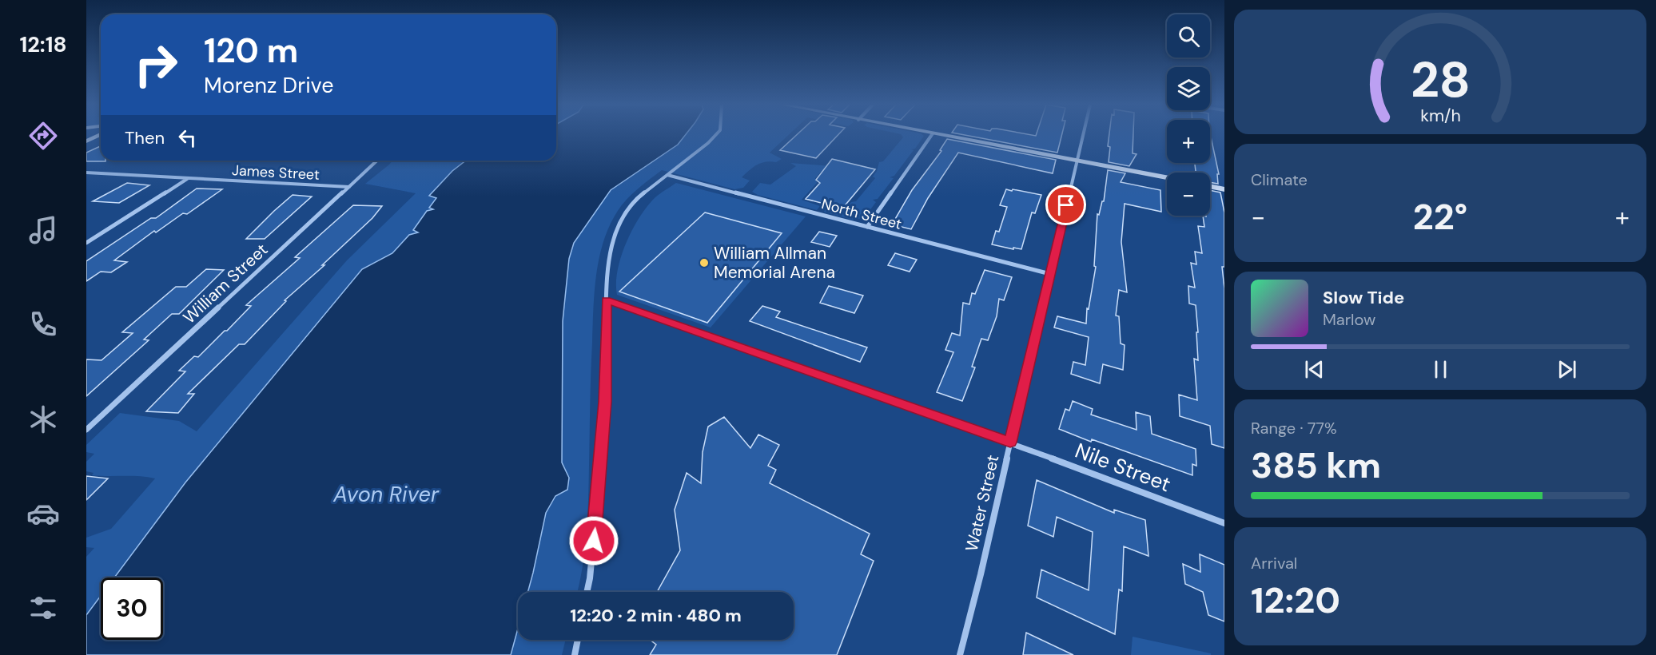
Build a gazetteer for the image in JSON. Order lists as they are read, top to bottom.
{
  "streets": {
    "street": [
      "James Street",
      "North Street",
      "William Street",
      "Nile Street",
      "Water Street"
    ]
  },
  "crossings": [
    ["James Street", "William Street"],
    ["North Street", "Water Street"],
    ["Nile Street", "Water Street"]
  ],
  "water": ["Avon River"],
  "places": ["William Allman Memorial Arena"],
  "page": {
    "tabs": "12:18",
    "map_buttons": ["+", "−"],
    "turn": ["120 m", "Morenz Drive"],
    "then": "Then",
    "tile": [
      "Climate",
      ["Range · 77%", "385 km"],
      ["Arrival", "12:20"]
    ],
    "heat": ["−", "22°", "+"],
    "song": ["Slow Tide", "Marlow"],
    "limit": "30",
    "trip": "12:20 · 2 min · 480 m",
    "gauge": ["28", "km/h"]
  }
}
